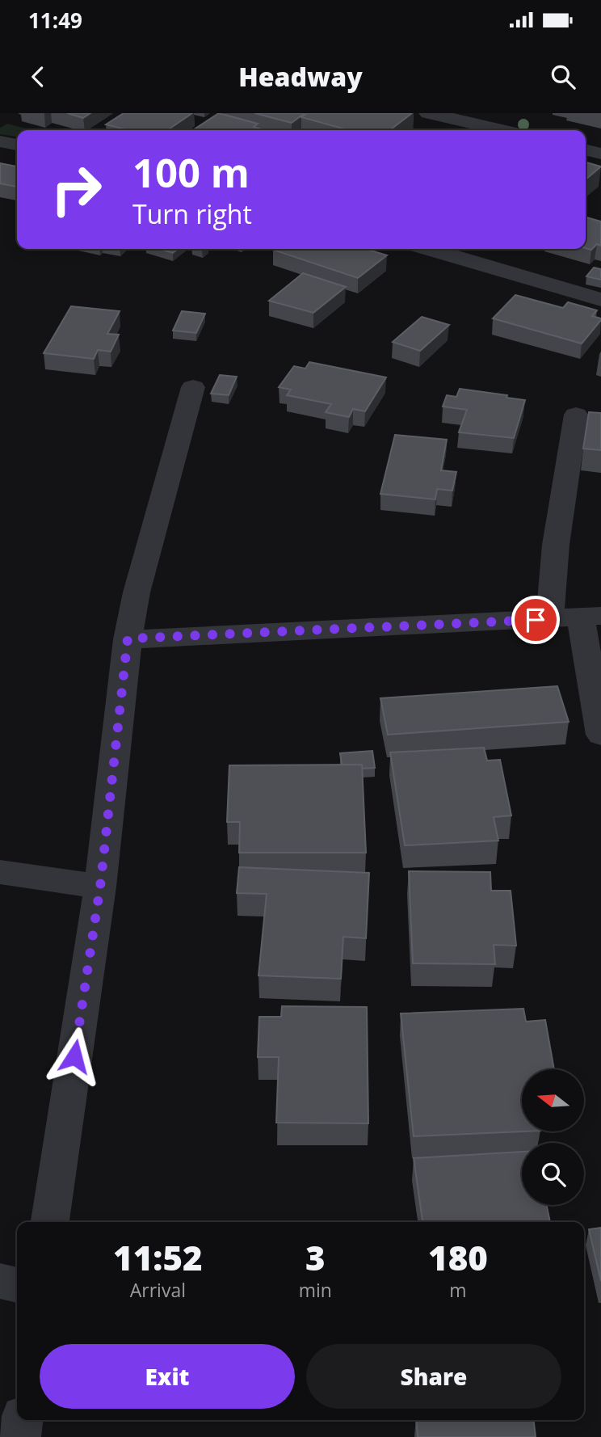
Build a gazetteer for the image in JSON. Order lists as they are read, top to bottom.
{
  "north": "left",
  "page": {
    "status": "11:49",
    "header": "Headway",
    "turn": ["100 m", "Turn right"],
    "eta": [
      "11:52",
      "Arrival",
      "3",
      "min",
      "180",
      "m"
    ],
    "buttons": ["Exit", "Share"]
  }
}
